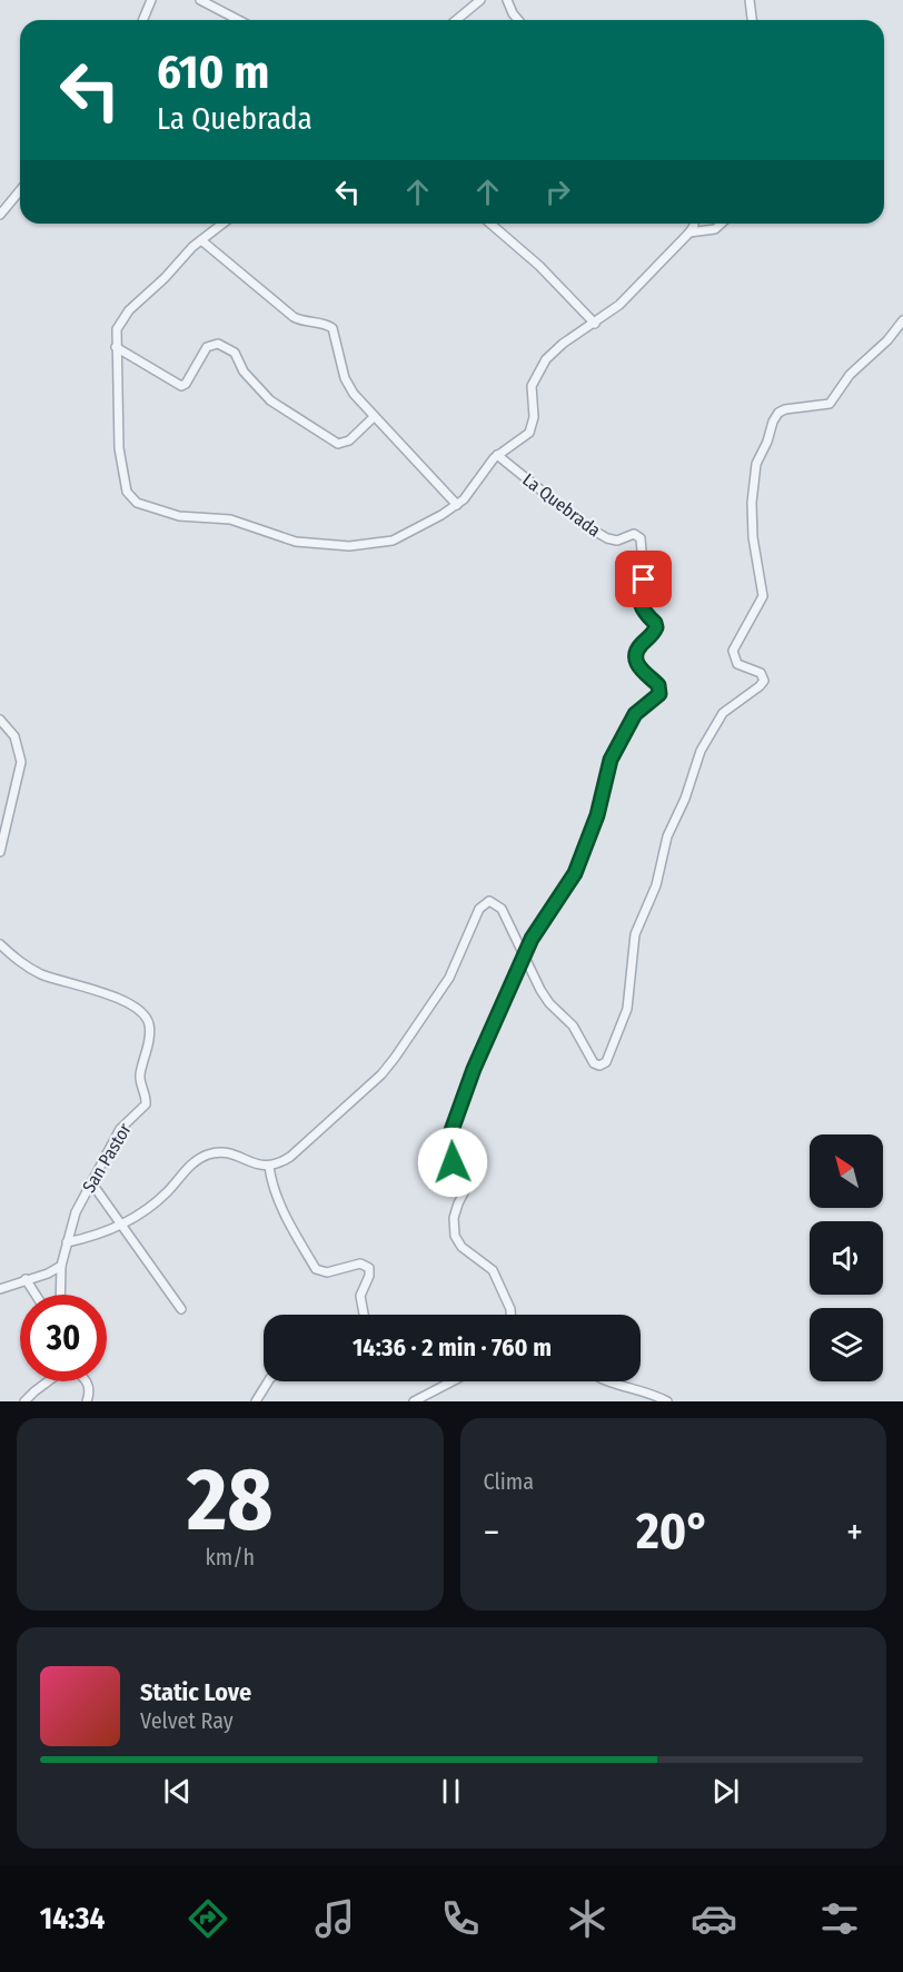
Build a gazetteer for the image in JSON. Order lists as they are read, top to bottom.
{
  "streets": {
    "street": ["La Quebrada", "San Pastor"]
  },
  "north": "top left",
  "page": {
    "turn": ["610 m", "La Quebrada"],
    "limit": "30",
    "trip": "14:36 · 2 min · 760 m",
    "tile": [
      ["28", "km/h"],
      "Clima"
    ],
    "heat": ["−", "20°", "+"],
    "song": ["Static Love", "Velvet Ray"],
    "tabs": "14:34"
  }
}
